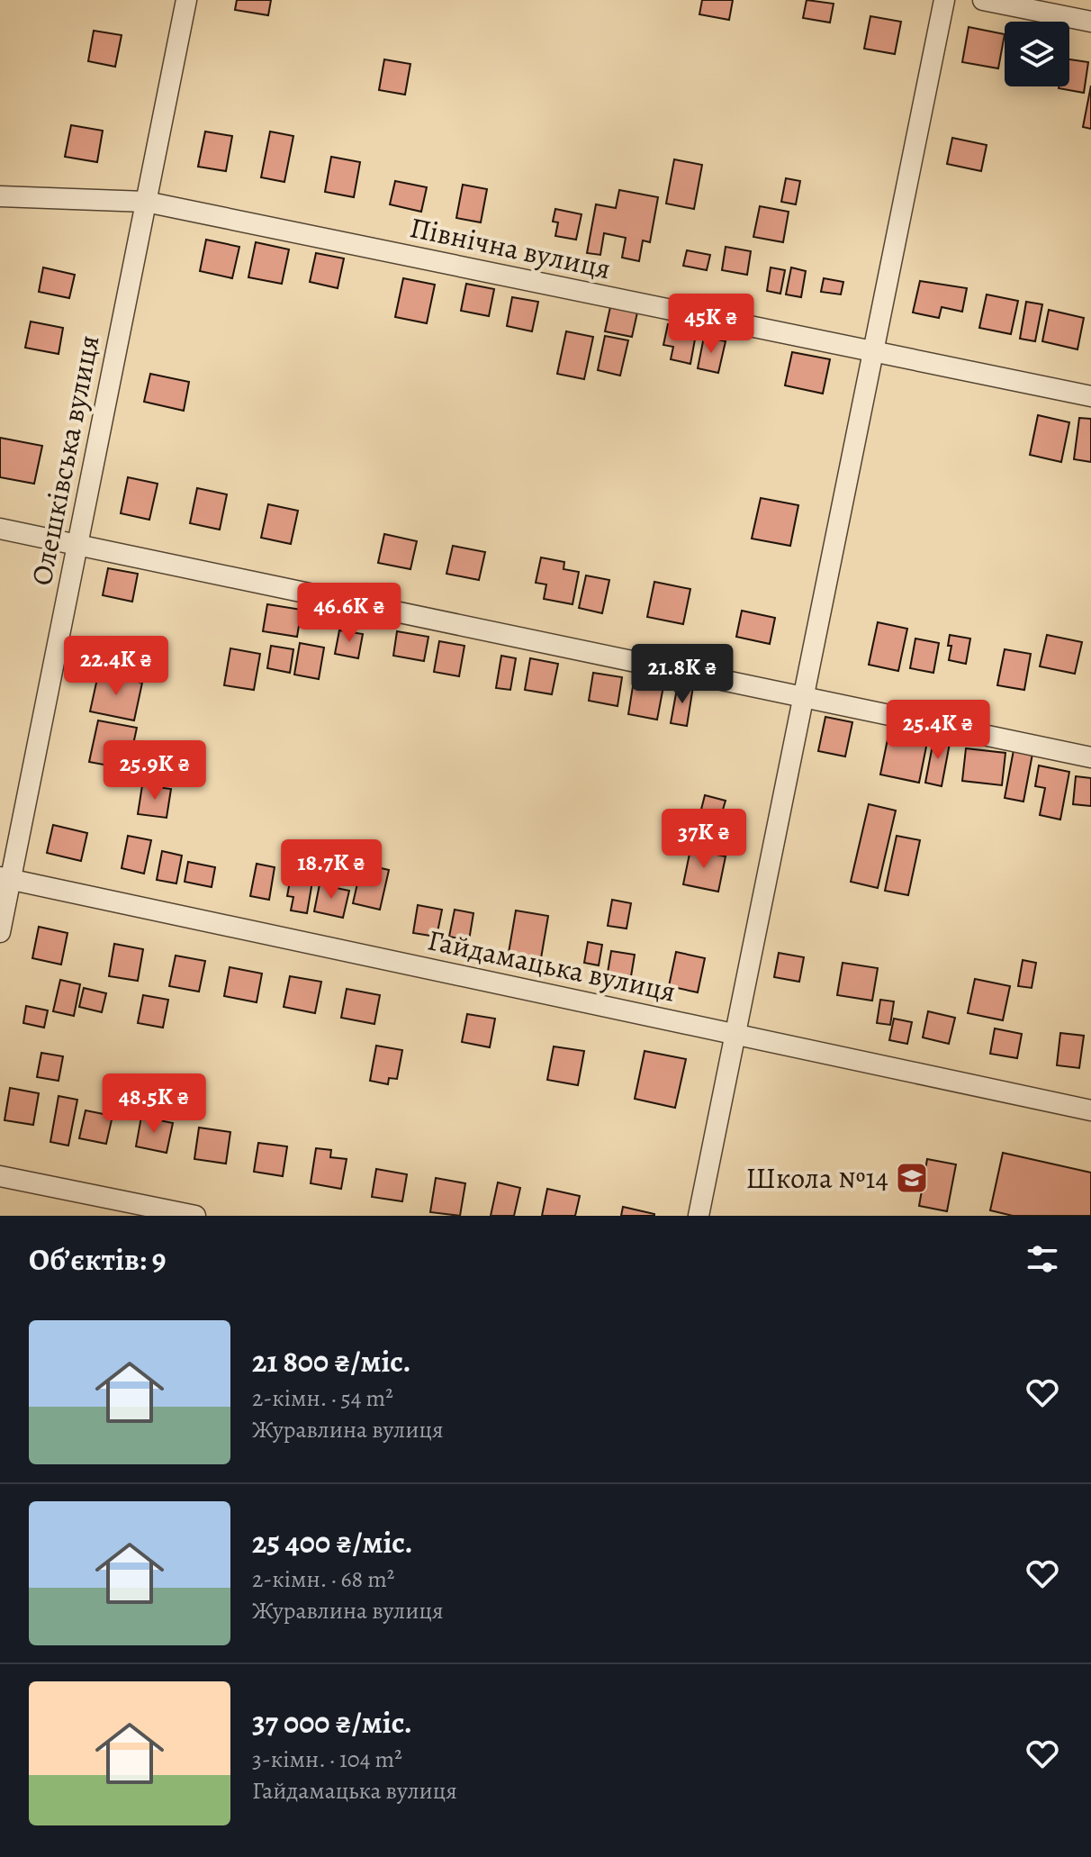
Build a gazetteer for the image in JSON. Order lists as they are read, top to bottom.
{
  "streets": {
    "street": ["Північна вулиця", "Олешківська вулиця", "Гайдамацька вулиця"]
  },
  "crossings": [
    ["Північна вулиця", "Олешківська вулиця"],
    ["Олешківська вулиця", "Гайдамацька вулиця"]
  ],
  "places": {
    "school or university": ["Школа №14"]
  },
  "page": {
    "price": [
      "45K ₴",
      "46.6K ₴",
      "22.4K ₴",
      "21.8K ₴",
      "25.4K ₴",
      "25.9K ₴",
      "37K ₴",
      "18.7K ₴",
      "48.5K ₴"
    ],
    "heading": "Об’єктів: 9",
    "list": [
      {
        "name": "21 800 ₴/міс.",
        "note": "2-кімн. · 54 m² · Журавлина вулиця"
      },
      {
        "name": "25 400 ₴/міс.",
        "note": "2-кімн. · 68 m² · Журавлина вулиця"
      },
      {
        "name": "37 000 ₴/міс.",
        "note": "3-кімн. · 104 m² · Гайдамацька вулиця"
      }
    ]
  }
}
